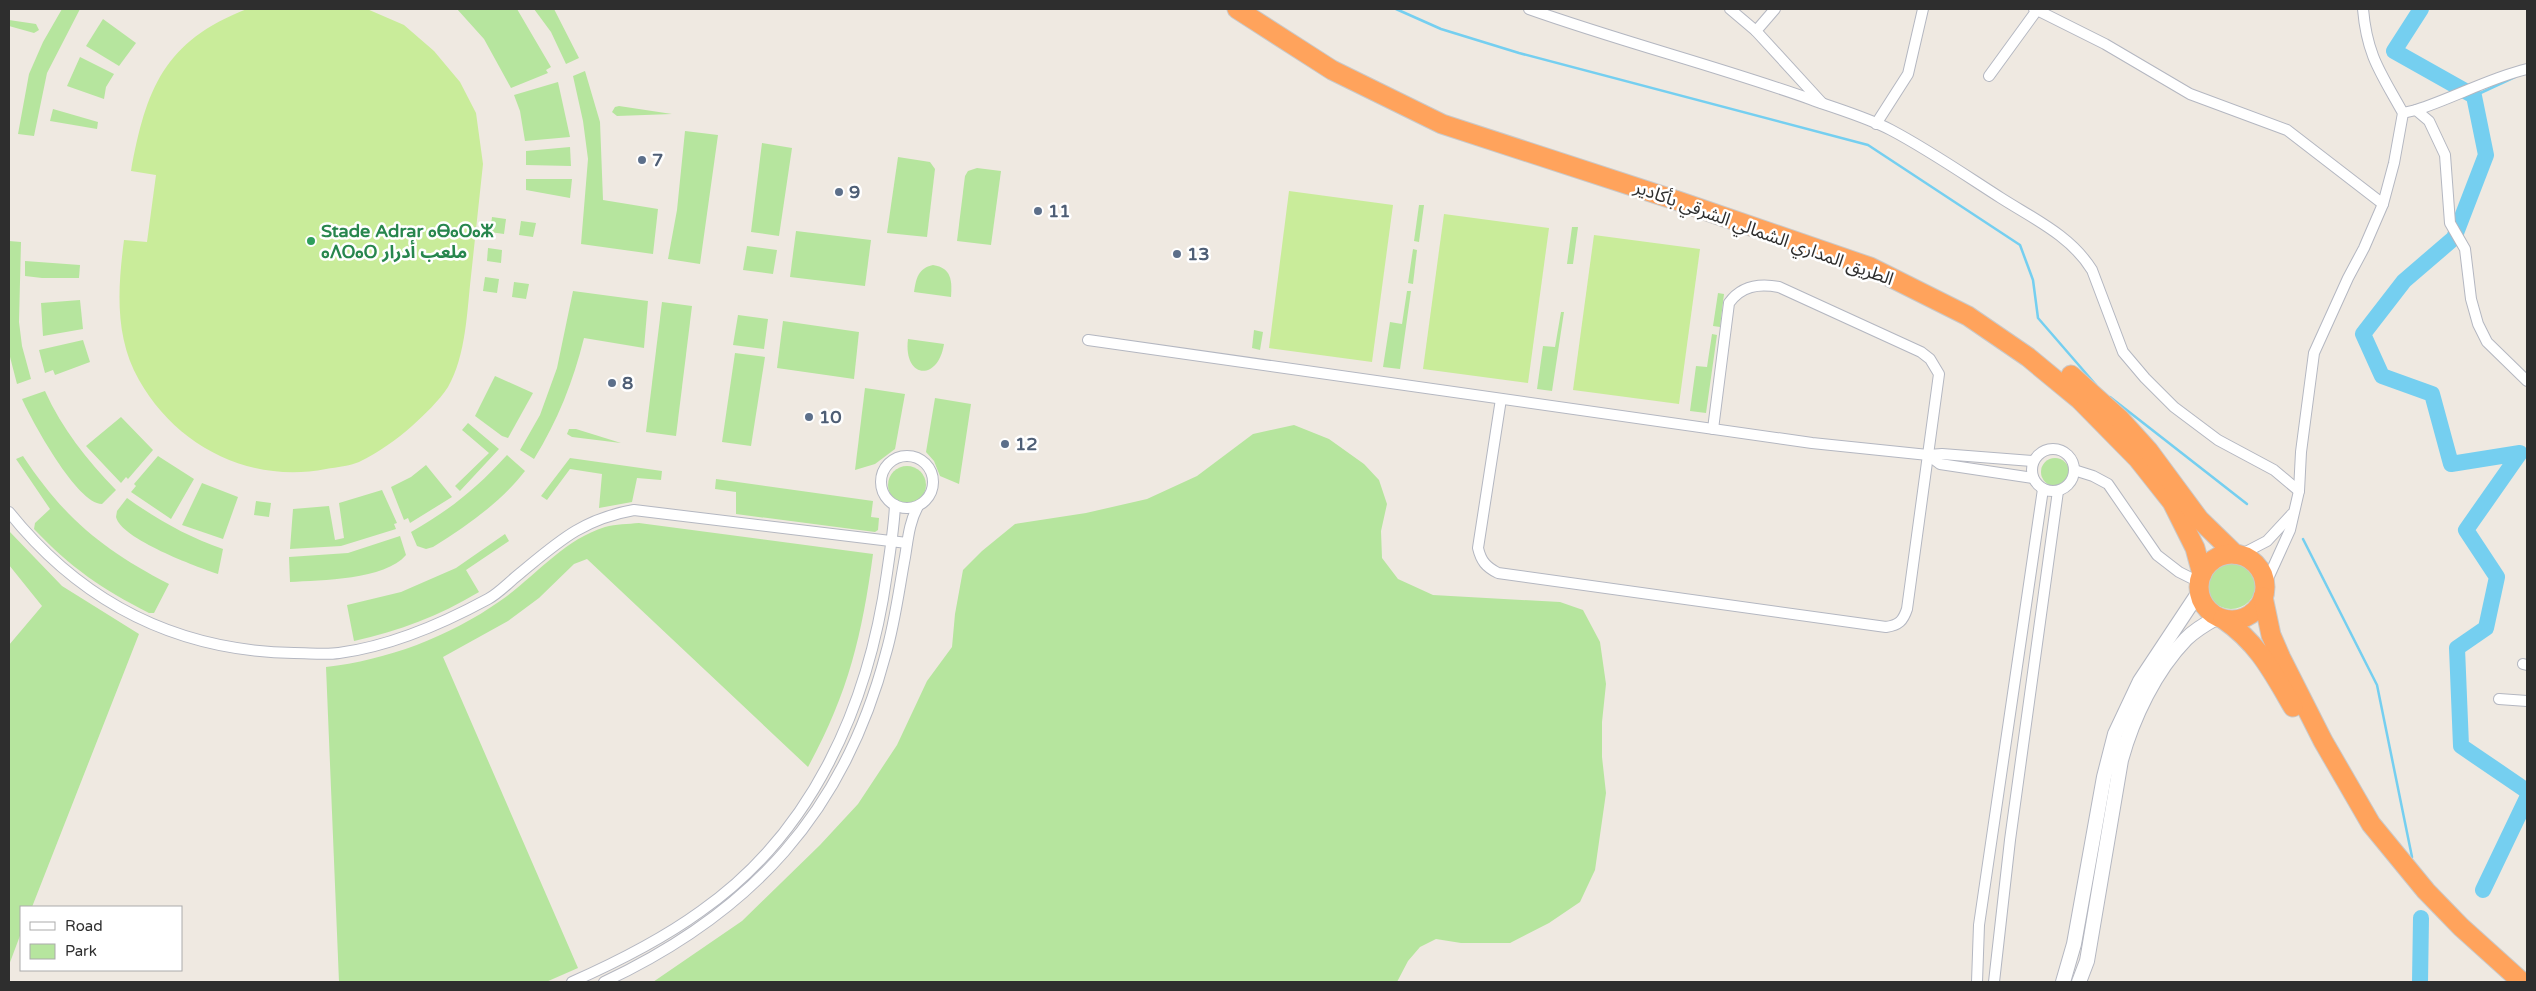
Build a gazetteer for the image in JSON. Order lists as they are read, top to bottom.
{
  "streets": {
    "highway": ["الطريق المداري الشمالي الشرقي بأكادير"]
  },
  "places": [
    "7",
    "9",
    "11",
    "Stade Adrar ⴰⴱⴰⵔⴰⵣ ⴰⴷⵔⴰⵔ ملعب أدرار",
    "13",
    "8",
    "10",
    "12"
  ],
  "legend": ["Road", "Park"]
}
